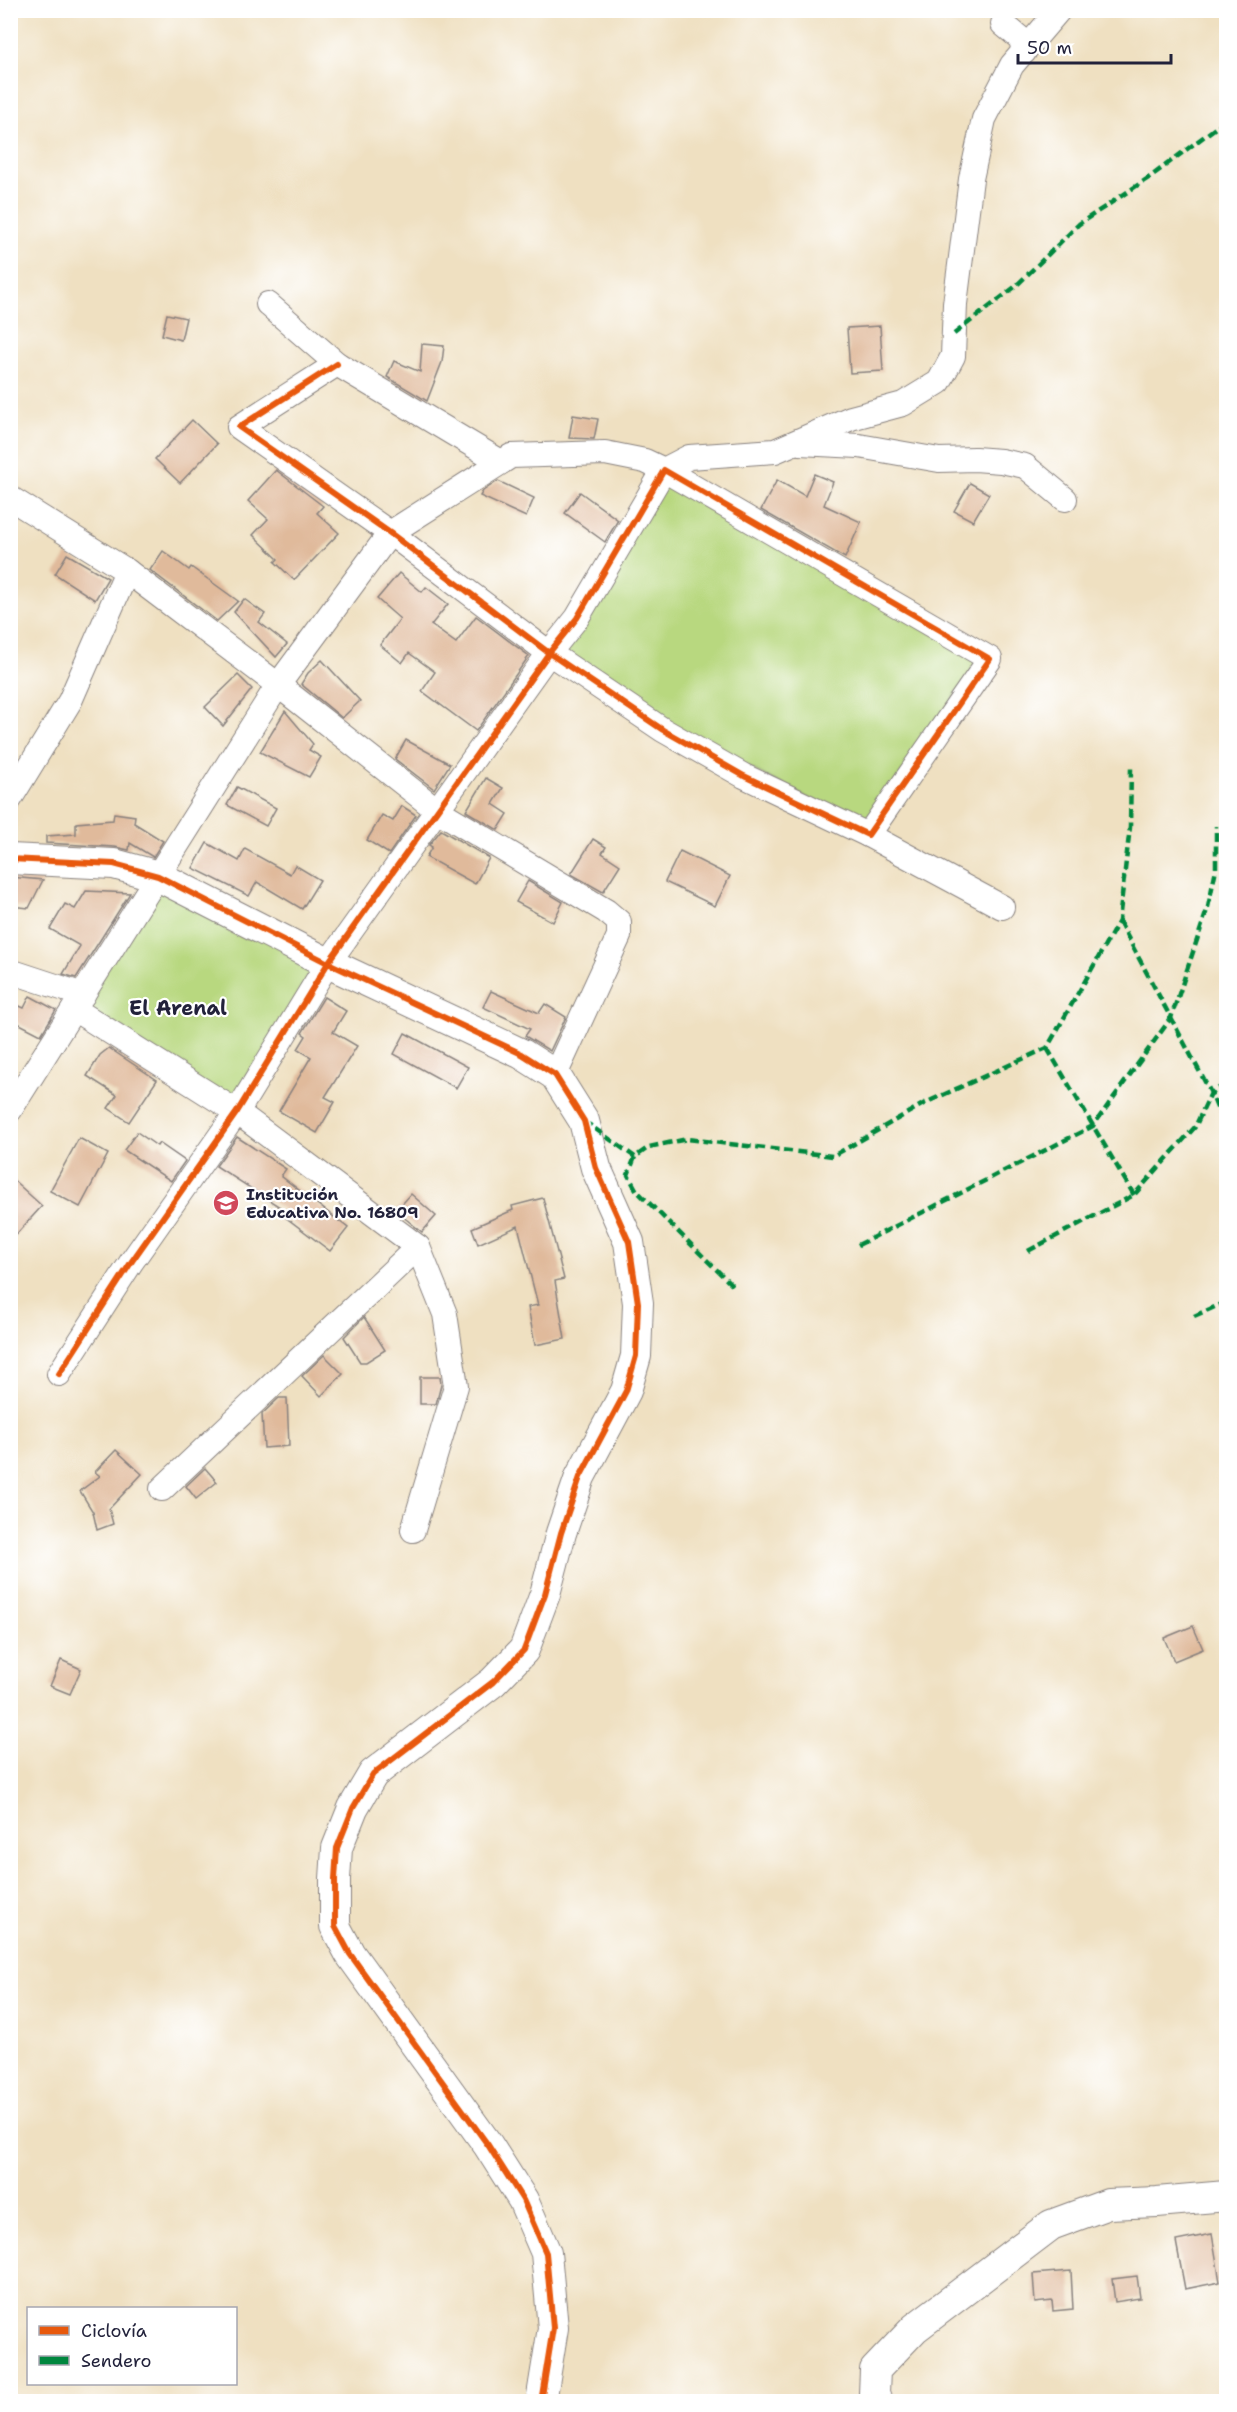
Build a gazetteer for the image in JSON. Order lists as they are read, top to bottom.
{
  "districts": ["El Arenal"],
  "places": {
    "school or university": ["Institución Educativa No. 16809"]
  },
  "legend": ["Ciclovía", "Sendero"],
  "scale_bar": "50 m"
}
